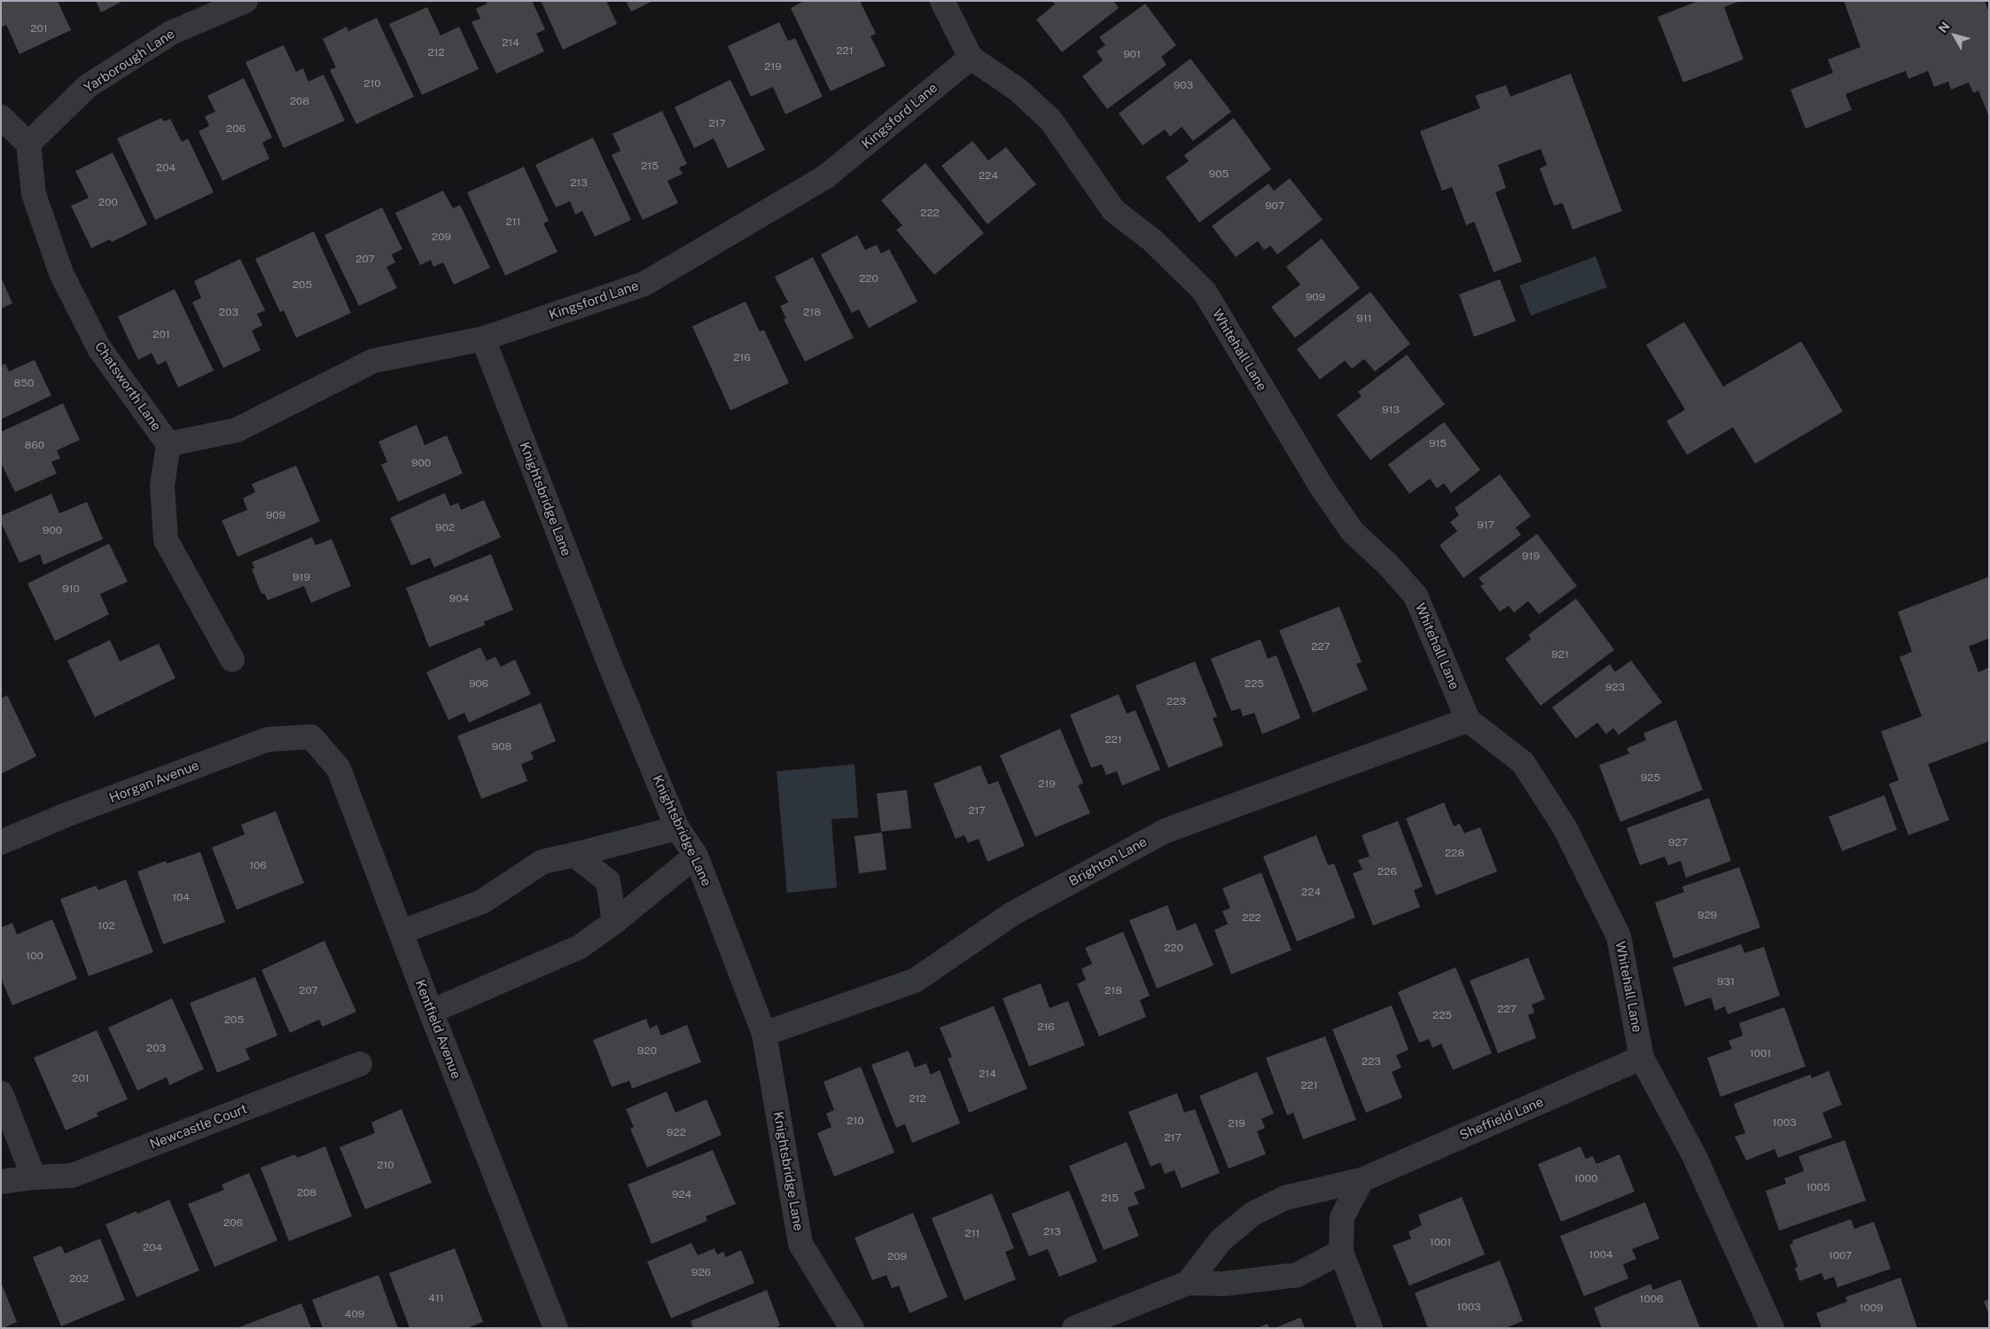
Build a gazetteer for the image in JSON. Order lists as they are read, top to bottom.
{
  "streets": {
    "street": [
      "Yarborough Lane",
      "Kingsford Lane",
      "Whitehall Lane",
      "Chatsworth Lane",
      "Knightsbridge Lane",
      "Horgan Avenue",
      "Brighton Lane",
      "Kentfield Avenue",
      "Sheffield Lane",
      "Newcastle Court"
    ]
  },
  "crossings": [
    ["Yarborough Lane", "Chatsworth Lane"],
    ["Kingsford Lane", "Whitehall Lane"],
    ["Kingsford Lane", "Chatsworth Lane"],
    ["Kingsford Lane", "Knightsbridge Lane"],
    ["Whitehall Lane", "Brighton Lane"],
    ["Whitehall Lane", "Sheffield Lane"],
    ["Knightsbridge Lane", "Brighton Lane"],
    ["Horgan Avenue", "Kentfield Avenue"]
  ],
  "house_numbers": [
    "201",
    "214",
    "221",
    "212",
    "901",
    "219",
    "210",
    "903",
    "208",
    "217",
    "206",
    "215",
    "204",
    "905",
    "224",
    "213",
    "200",
    "907",
    "222",
    "211",
    "209",
    "207",
    "220",
    "205",
    "909",
    "203",
    "218",
    "911",
    "201",
    "216",
    "850",
    "913",
    "915",
    "860",
    "900",
    "909",
    "917",
    "902",
    "900",
    "919",
    "919",
    "910",
    "904",
    "227",
    "921",
    "906",
    "225",
    "923",
    "223",
    "221",
    "908",
    "925",
    "219",
    "217",
    "927",
    "228",
    "106",
    "226",
    "224",
    "104",
    "929",
    "222",
    "102",
    "220",
    "100",
    "931",
    "207",
    "218",
    "227",
    "225",
    "205",
    "216",
    "203",
    "920",
    "1001",
    "223",
    "214",
    "201",
    "221",
    "212",
    "210",
    "1003",
    "219",
    "922",
    "217",
    "210",
    "1000",
    "1005",
    "208",
    "924",
    "215",
    "206",
    "213",
    "211",
    "1001",
    "204",
    "1004",
    "1007",
    "209",
    "926",
    "202",
    "411",
    "1006",
    "1003",
    "1009",
    "409"
  ],
  "north": "top left"
}
